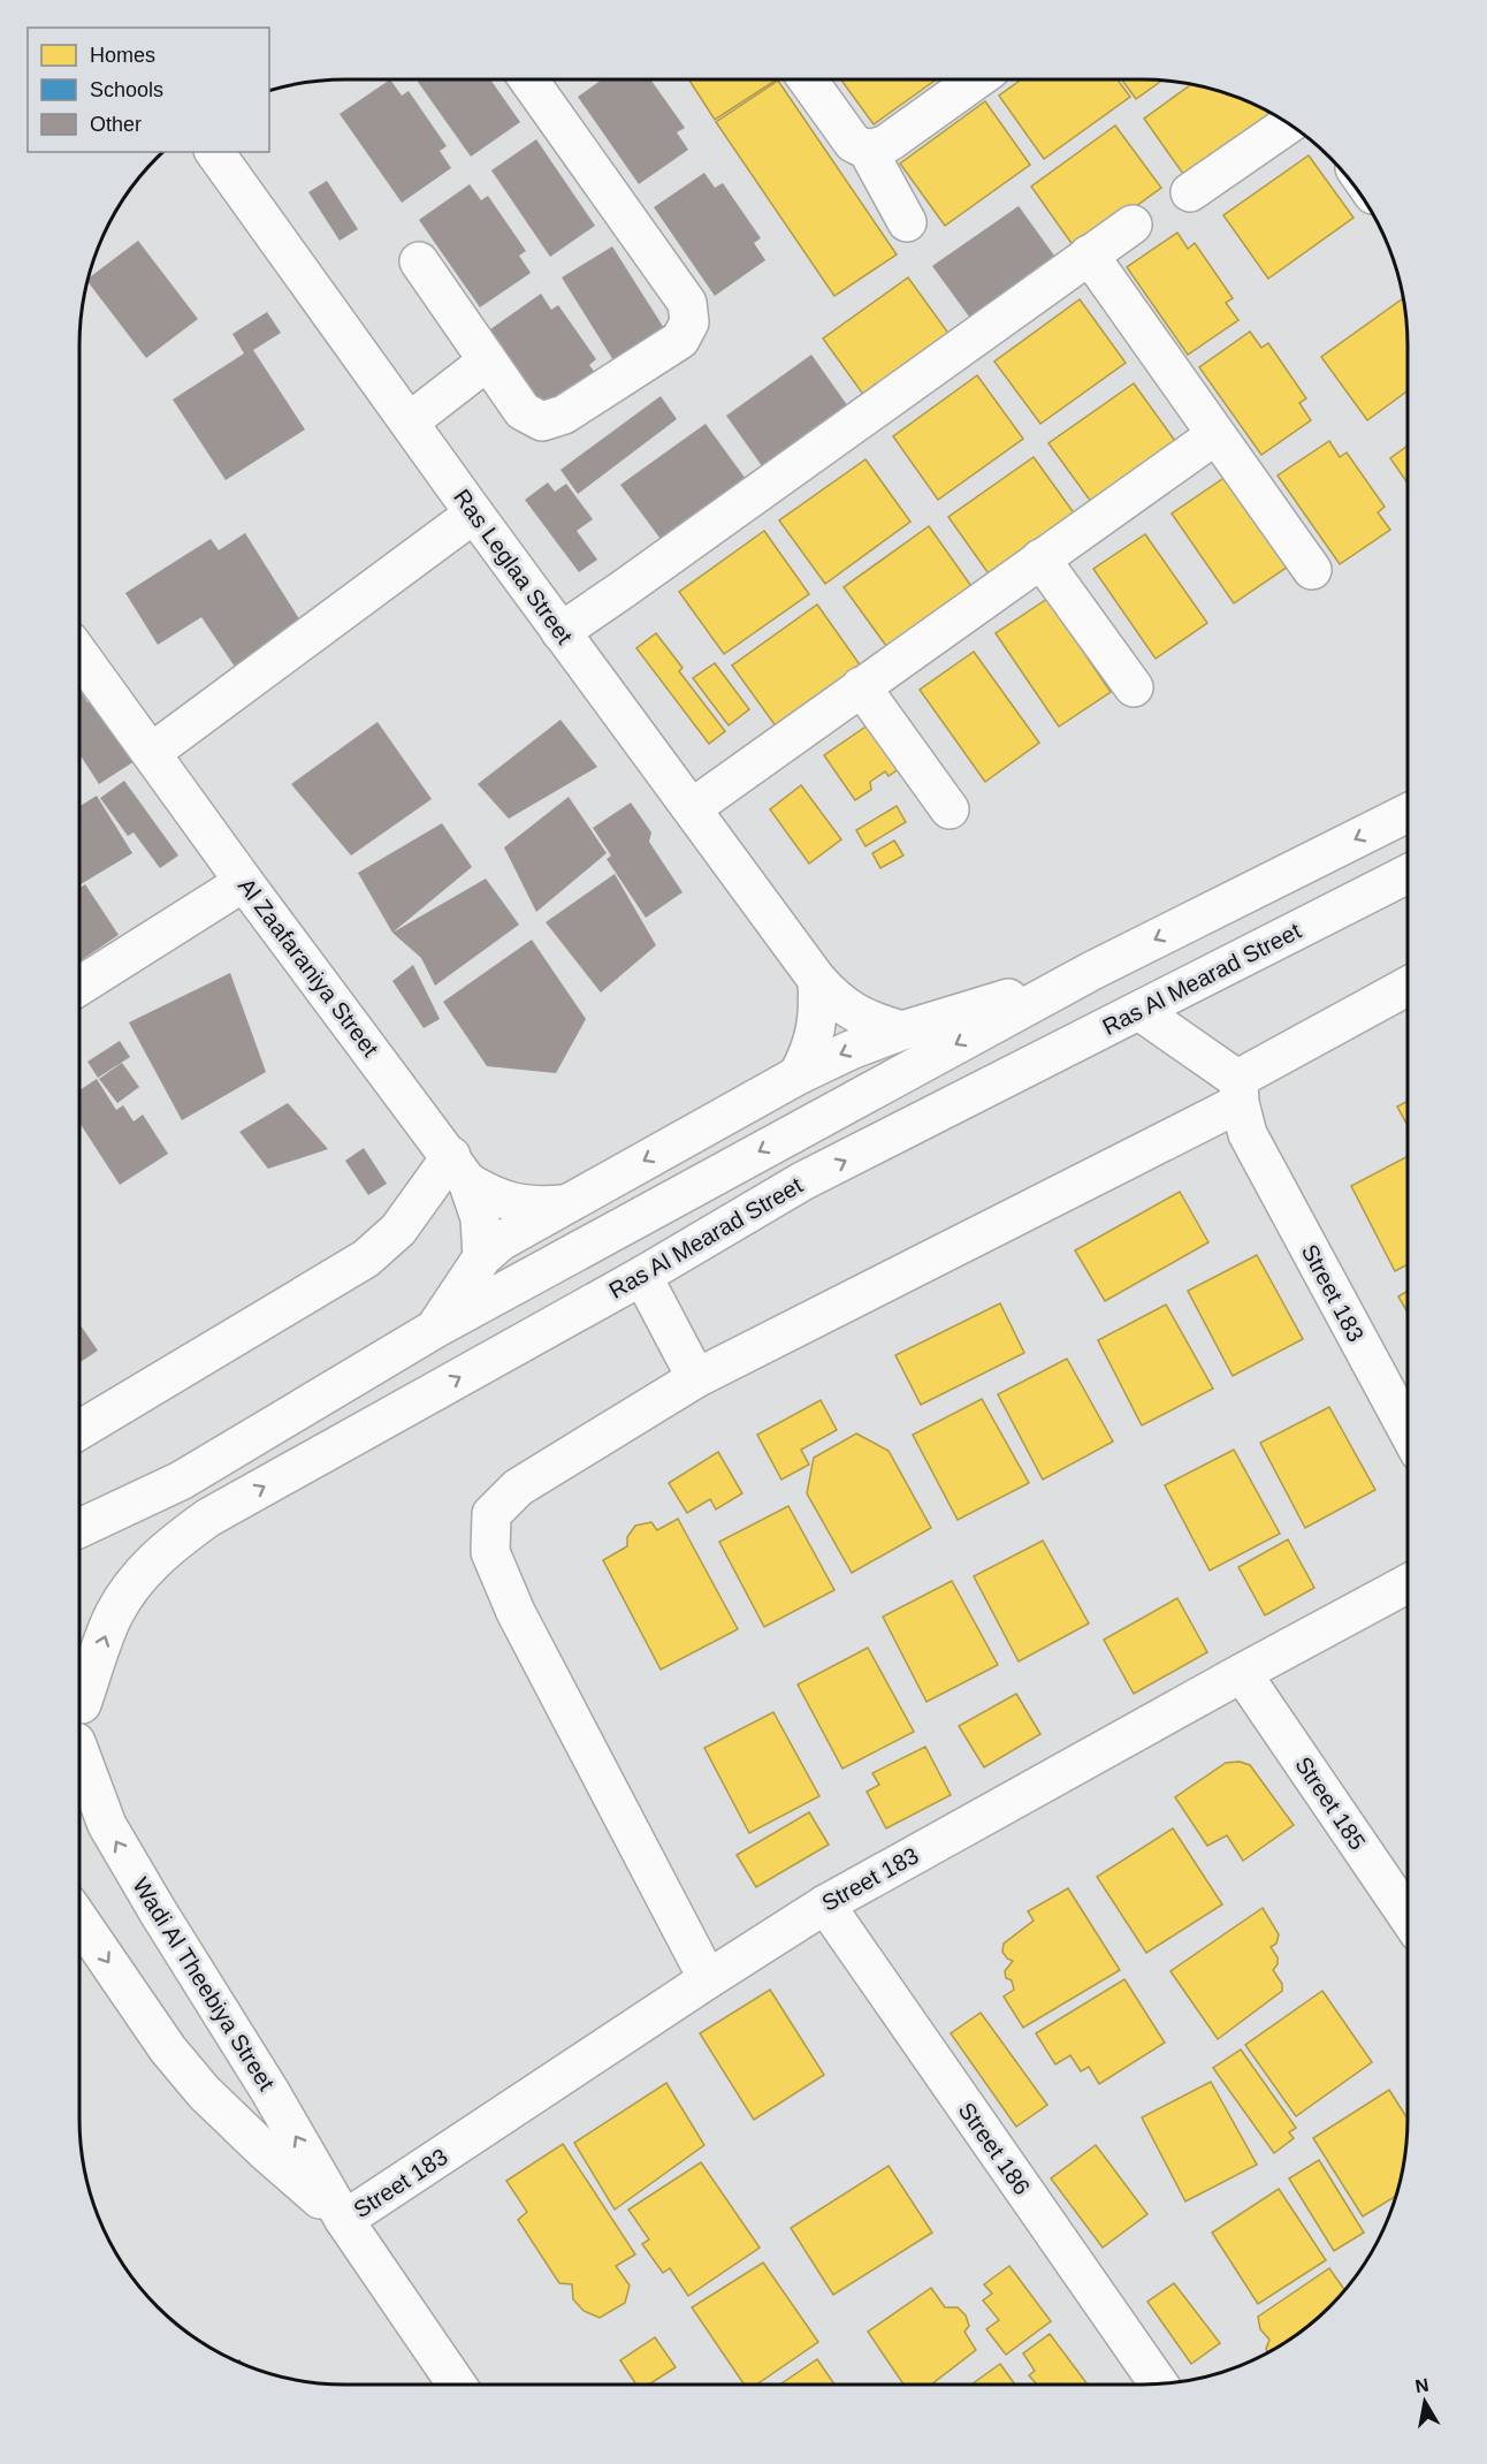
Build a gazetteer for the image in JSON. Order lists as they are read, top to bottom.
{
  "streets": {
    "street": [
      "Ras Leglaa Street",
      "Al Zaafaraniya Street",
      "Ras Al Mearad Street",
      "Street 183",
      "Street 185",
      "Wadi Al Theebiya Street",
      "Street 186"
    ]
  },
  "crossings": [
    ["Ras Leglaa Street", "Ras Al Mearad Street"],
    ["Al Zaafaraniya Street", "Ras Al Mearad Street"],
    ["Street 183", "Street 185"],
    ["Street 183", "Wadi Al Theebiya Street"],
    ["Street 183", "Street 186"]
  ],
  "legend": ["Homes", "Schools", "Other"],
  "north": "top"
}
